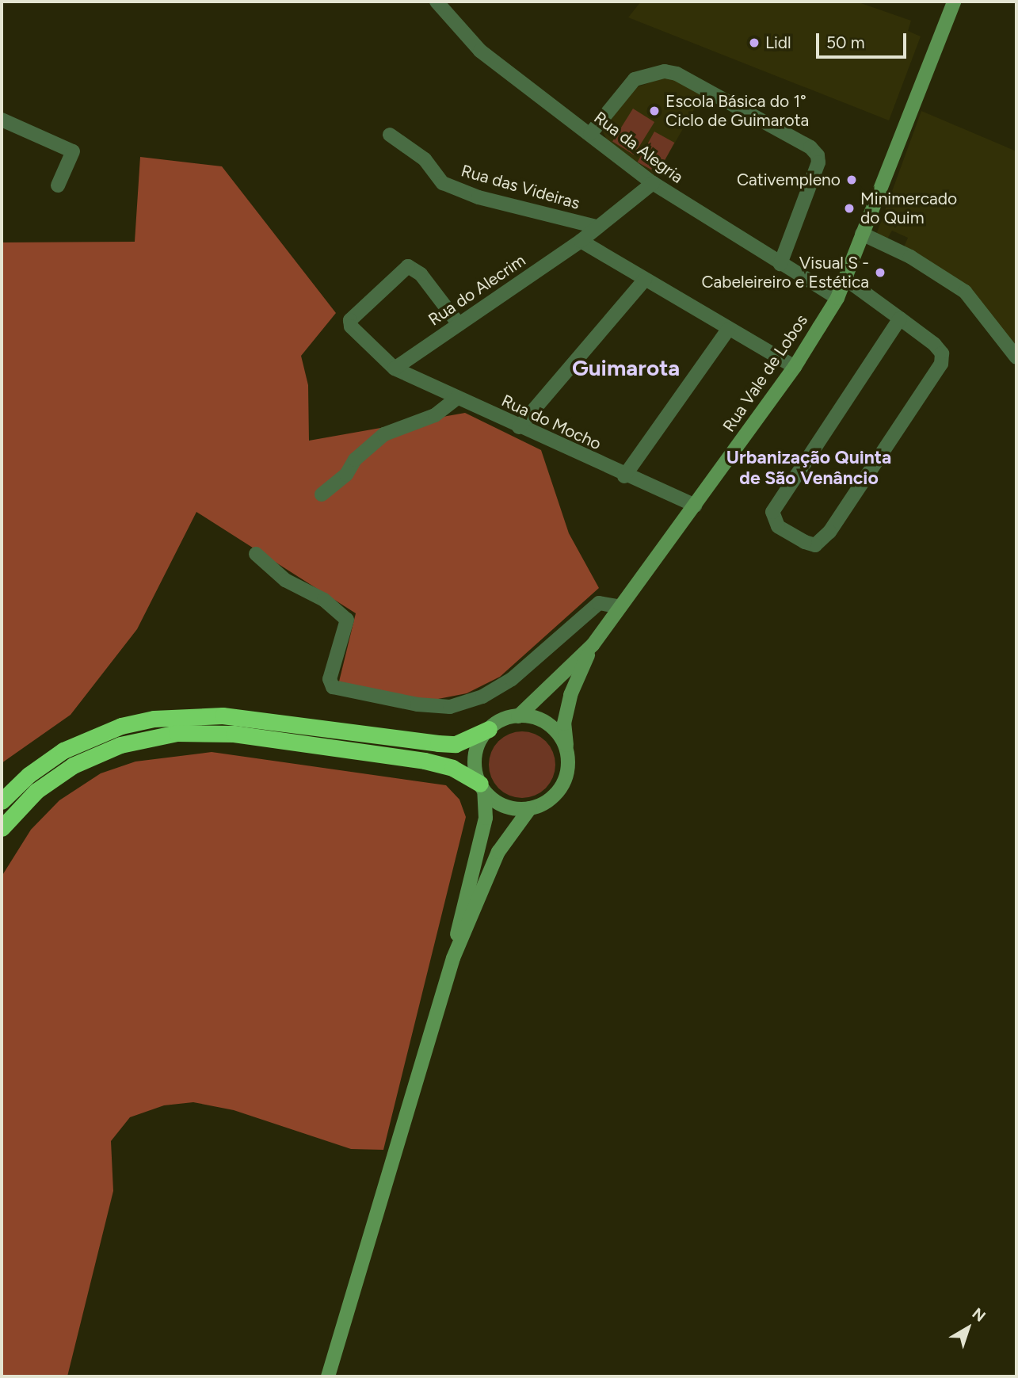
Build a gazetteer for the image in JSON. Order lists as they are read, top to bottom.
{
  "streets": {
    "main road": ["Rua Vale de Lobos"],
    "street": [
      "Rua da Alegria",
      "Rua das Videiras",
      "Rua do Alecrim",
      "Rua do Mocho"
    ]
  },
  "crossings": [
    ["Rua da Alegria", "Rua do Alecrim"],
    ["Rua da Alegria", "Rua Vale de Lobos"],
    ["Rua das Videiras", "Rua do Alecrim"],
    ["Rua do Alecrim", "Rua do Mocho"],
    ["Rua Vale de Lobos", "Rua do Mocho"]
  ],
  "districts": ["Guimarota", "Urbanização Quinta de São Venâncio"],
  "places": [
    "Lidl",
    "Escola Básica do 1° Ciclo de Guimarota",
    "Cativempleno",
    "Minimercado do Quim",
    "Visual S - Cabeleireiro e Estética"
  ],
  "scale_bar": "50 m",
  "north": "top right"
}
